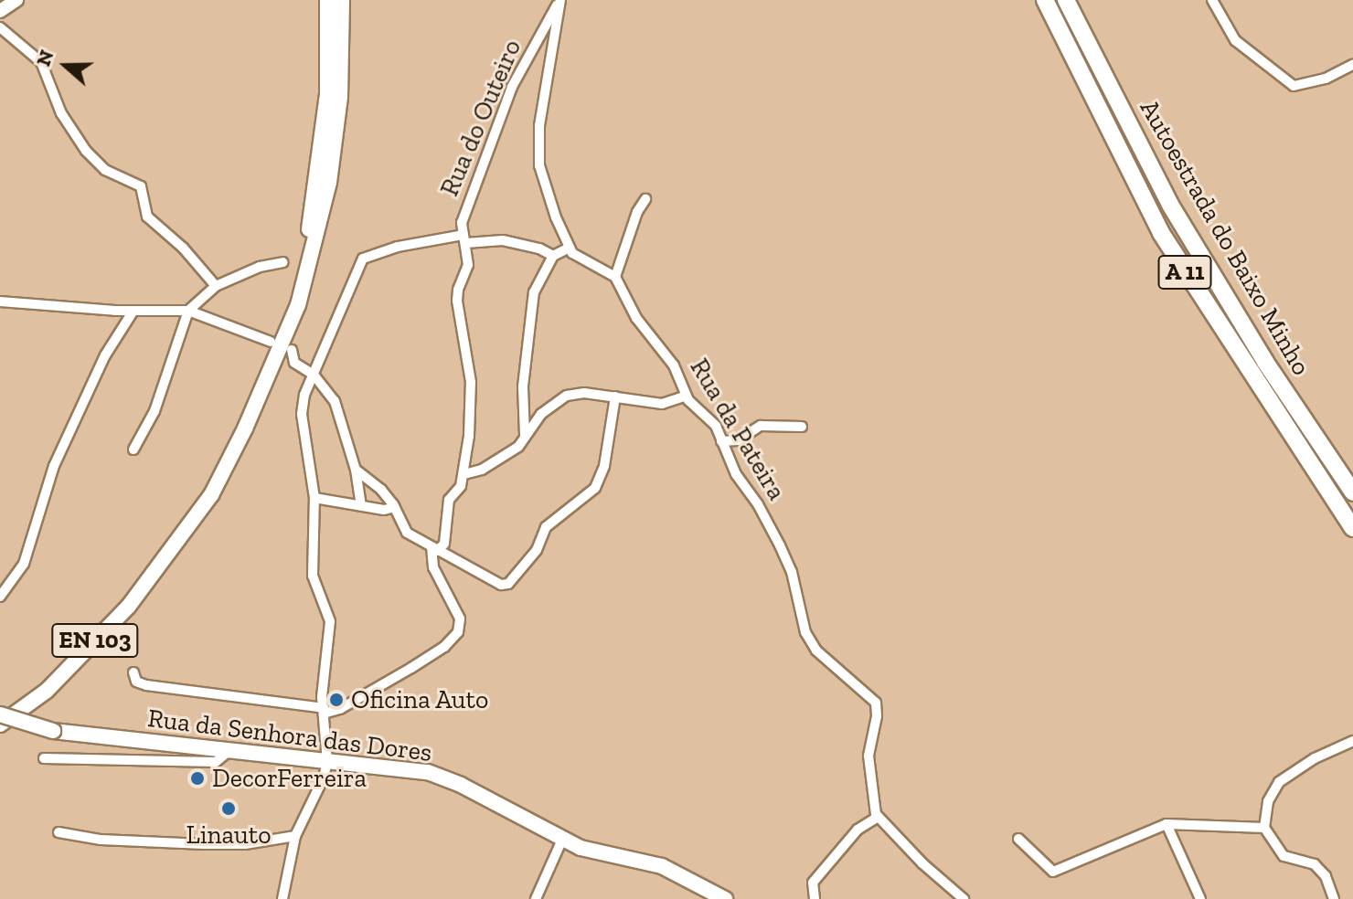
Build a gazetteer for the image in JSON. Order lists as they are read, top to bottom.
{
  "streets": {
    "highway": ["Autoestrada do Baixo Minho", "A 11"],
    "main road": ["EN 103", "Rua da Senhora das Dores"],
    "street": ["Rua do Outeiro", "Rua da Pateira"]
  },
  "places": ["Oficina Auto", "DecorFerreira", "Linauto"],
  "north": "left"
}
